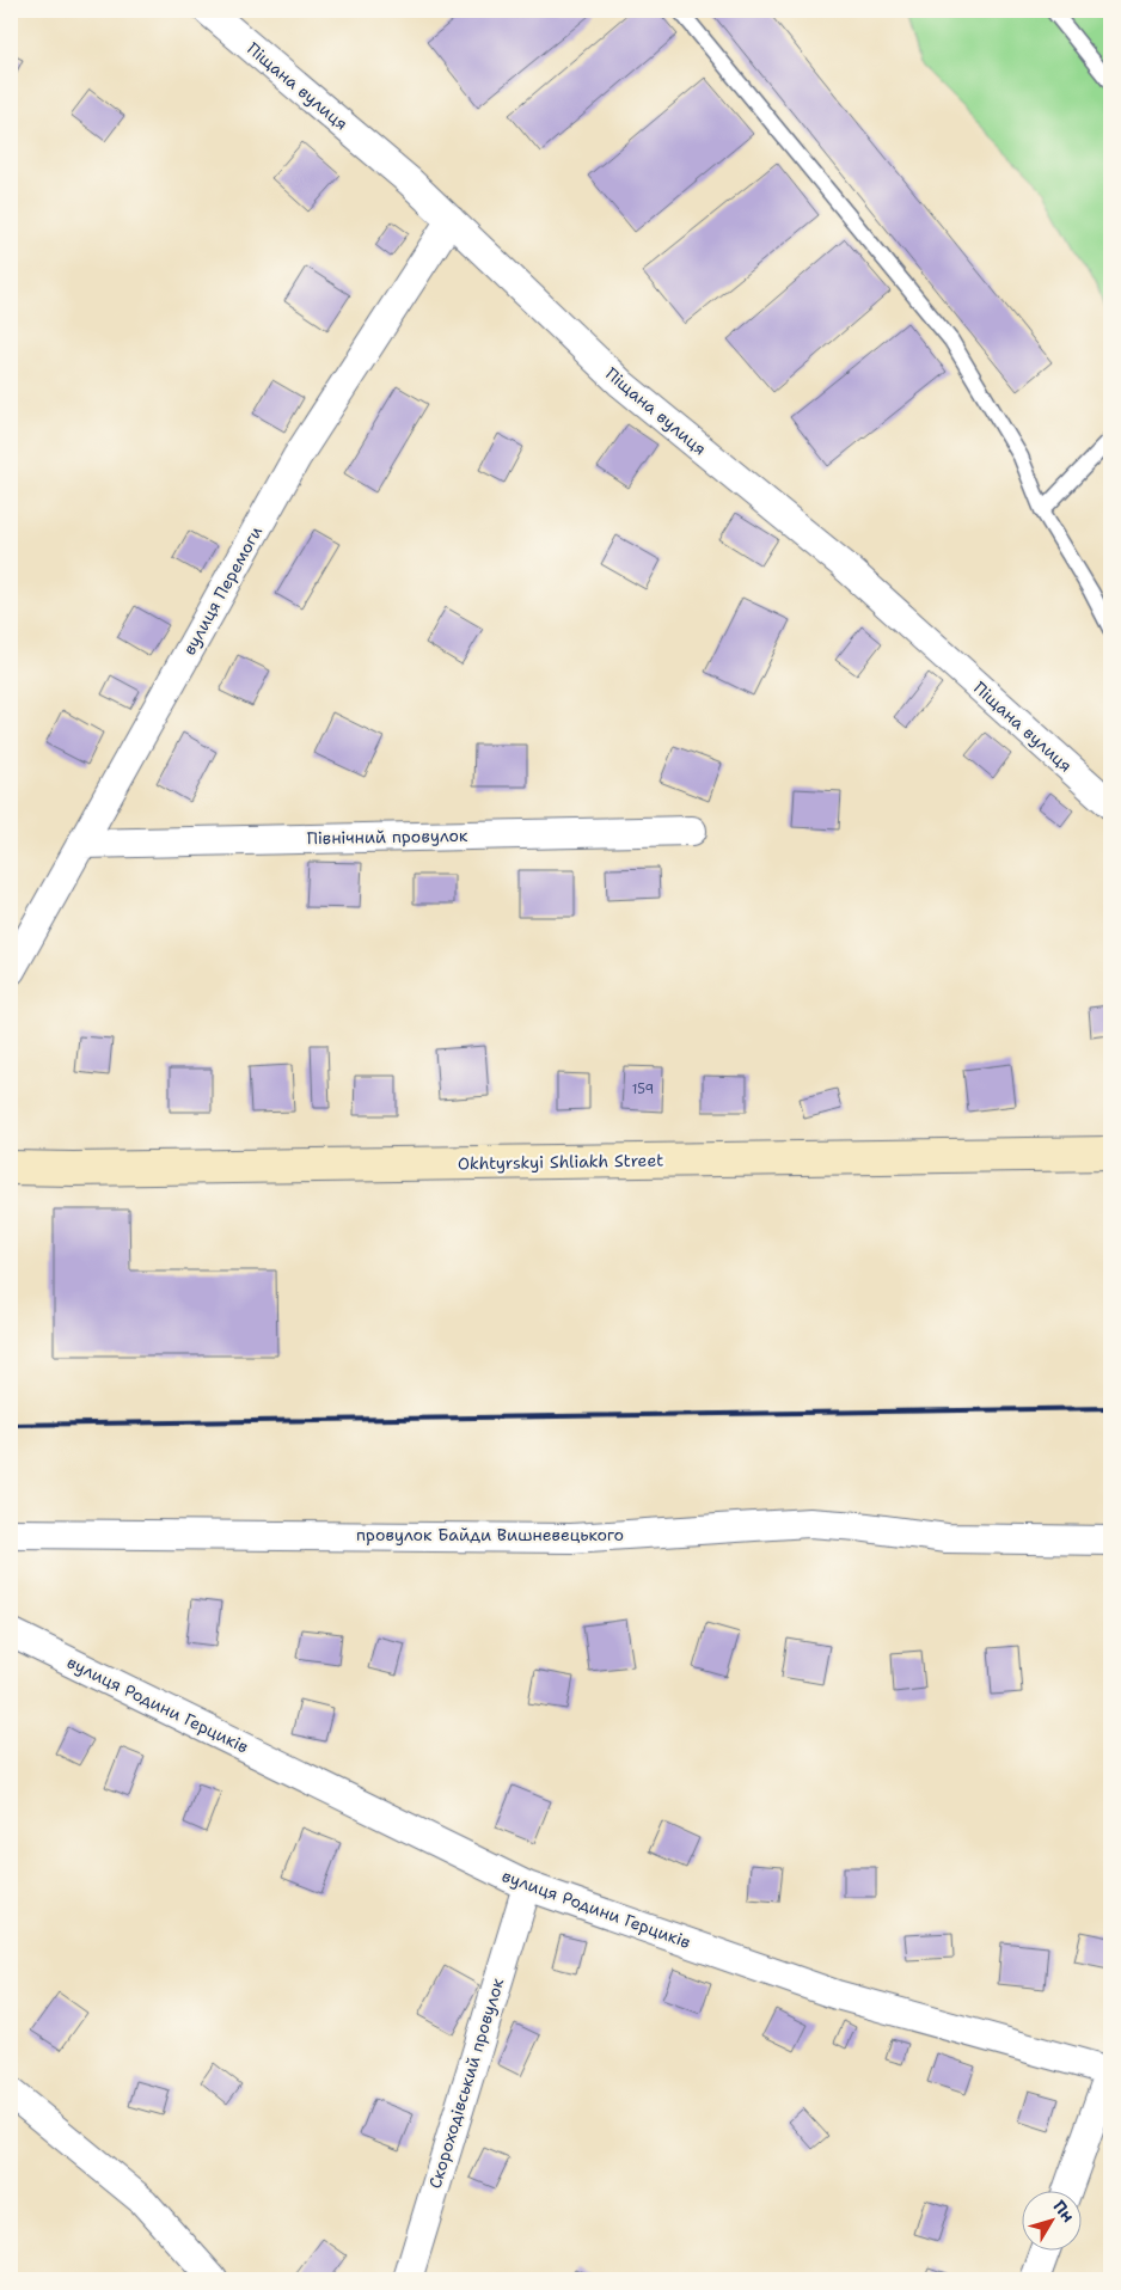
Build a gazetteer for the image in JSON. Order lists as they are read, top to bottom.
{
  "streets": {
    "main road": ["Okhtyrskyi Shliakh Street"],
    "street": [
      "Піщана вулиця",
      "вулиця Перемоги",
      "Північний провулок",
      "провулок Байди Вишневецького",
      "вулиця Родини Герциків",
      "Скороходівський провулок"
    ]
  },
  "crossings": [
    ["Піщана вулиця", "вулиця Перемоги"],
    ["вулиця Перемоги", "Північний провулок"],
    ["вулиця Родини Герциків", "Скороходівський провулок"]
  ],
  "house_numbers": ["159"],
  "north": "top right"
}
